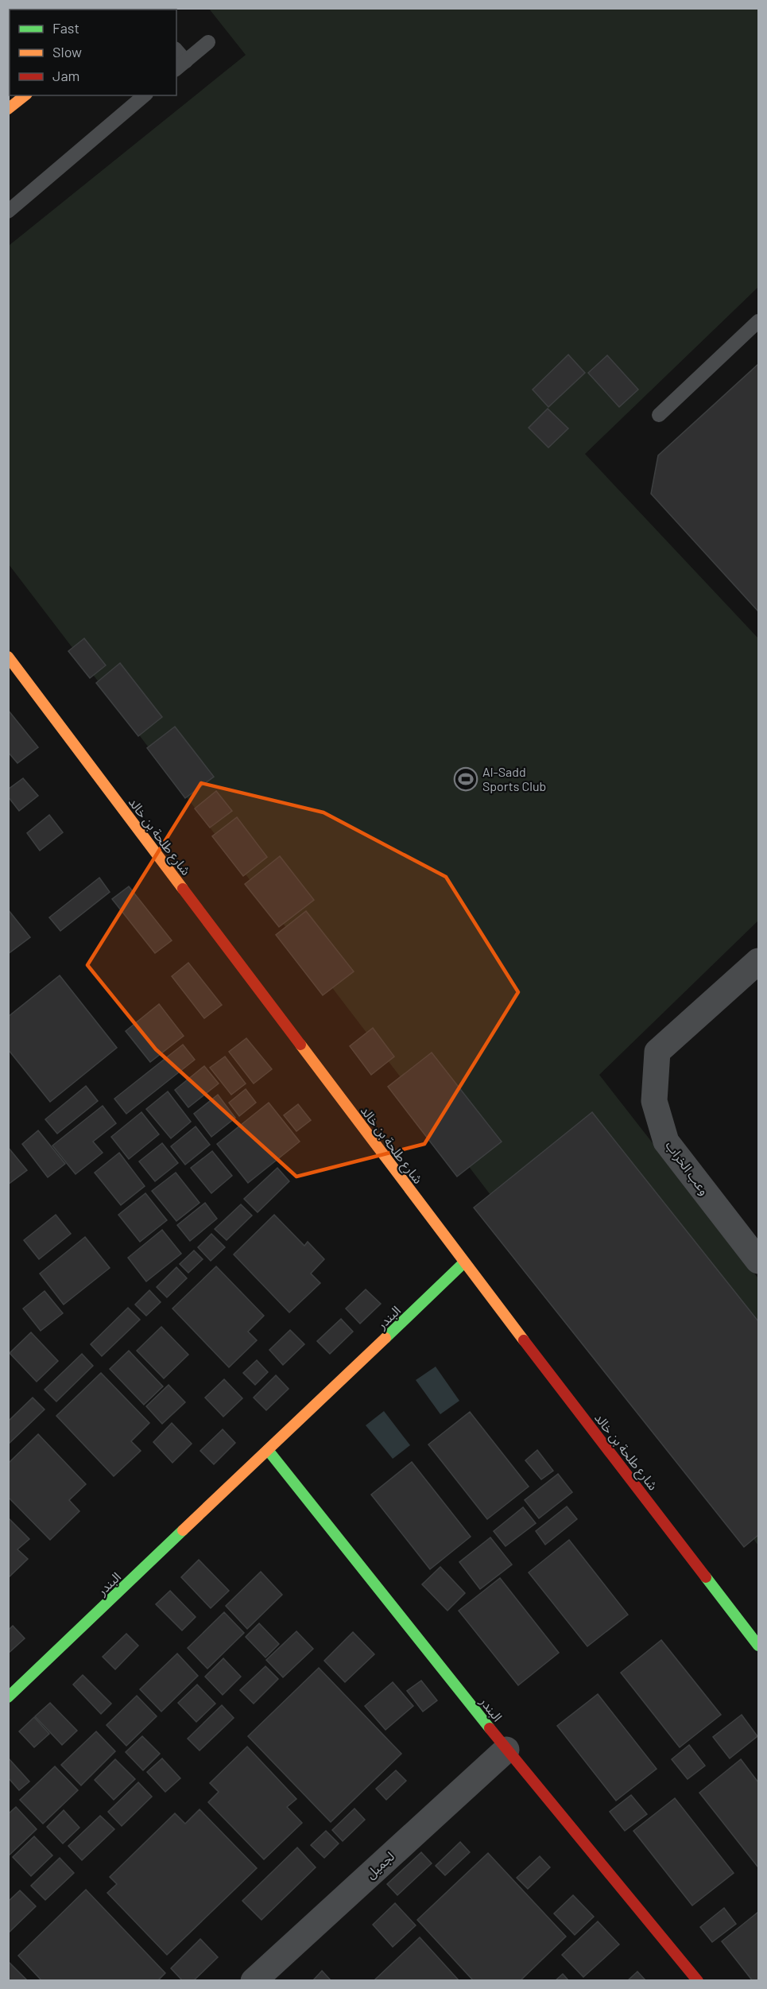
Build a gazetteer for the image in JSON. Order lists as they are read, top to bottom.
{
  "streets": {
    "street": [
      "شارع طلحة بن خالد",
      "وعب الخراب",
      "البندر",
      "لجميل"
    ]
  },
  "crossings": [
    ["شارع طلحة بن خالد", "البندر"],
    ["البندر", "لجميل"]
  ],
  "places": {
    "sports": ["Al-Sadd Sports Club"]
  },
  "legend": ["Fast", "Slow", "Jam"]
}
